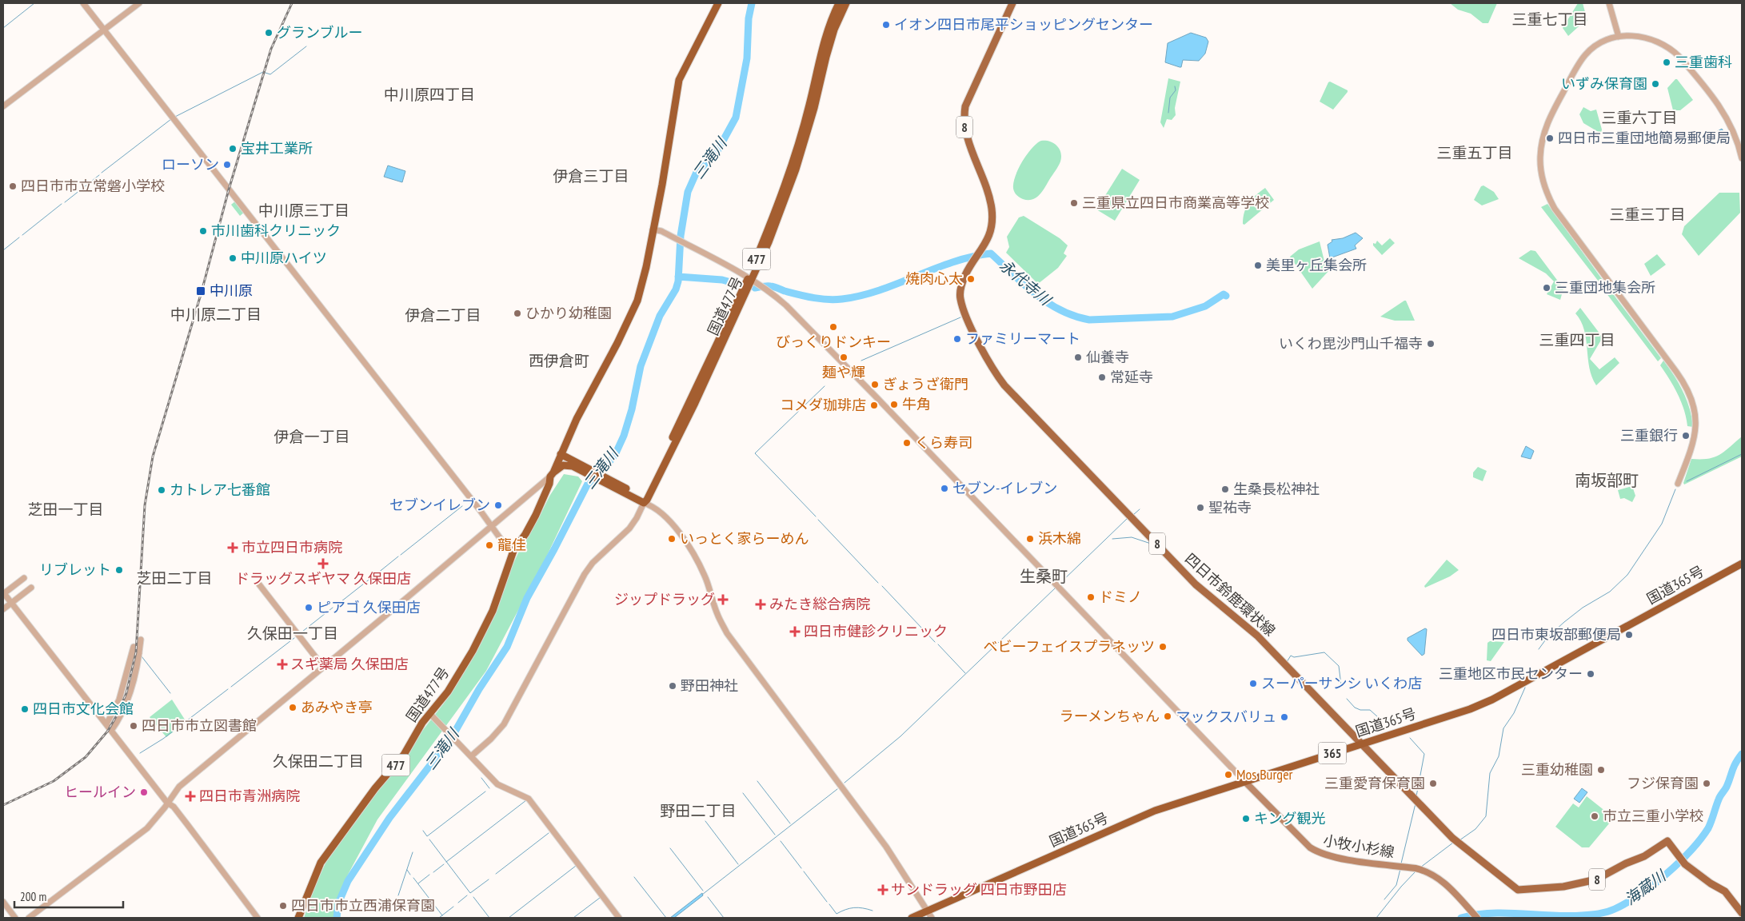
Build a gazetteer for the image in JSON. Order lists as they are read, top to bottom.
{
  "streets": {
    "highway": [
      "477",
      "国道477号",
      "国道365号",
      "365"
    ],
    "main road": ["8", "四日市鈴鹿環状線", "小牧小杉線"]
  },
  "crossings": [
    ["国道365号", "四日市鈴鹿環状線"],
    ["国道365号", "小牧小杉線"]
  ],
  "districts": [
    "三重七丁目",
    "中川原四丁目",
    "三重六丁目",
    "三重五丁目",
    "伊倉三丁目",
    "中川原三丁目",
    "三重三丁目",
    "中川原二丁目",
    "伊倉二丁目",
    "三重四丁目",
    "西伊倉町",
    "伊倉一丁目",
    "南坂部町",
    "芝田一丁目",
    "生桑町",
    "芝田二丁目",
    "久保田一丁目",
    "久保田二丁目",
    "野田二丁目"
  ],
  "water": ["三滝川", "永代寺川", "海蔵川"],
  "places": {
    "other": [
      "イオン四日市尾平ショッピングセンター",
      "グランブルー",
      "三重歯科",
      "いずみ保育園",
      "四日市三重団地簡易郵便局",
      "宝井工業所",
      "ローソン",
      "四日市市立常磐小学校",
      "三重県立四日市商業高等学校",
      "市川歯科クリニック",
      "中川原ハイツ",
      "美里ヶ丘集会所",
      "焼肉心太",
      "三重団地集会所",
      "ひかり幼稚園",
      "びっくりドンキー",
      "ファミリーマート",
      "いくわ毘沙門山千福寺",
      "麺や輝",
      "仙養寺",
      "常延寺",
      "ぎょうざ衛門",
      "牛角",
      "コメダ珈琲店",
      "三重銀行",
      "くら寿司",
      "セブン-イレブン",
      "生桑長松神社",
      "カトレア七番館",
      "セブンイレブン",
      "聖祐寺",
      "いっとく家らーめん",
      "浜木綿",
      "龍佳",
      "リブレット",
      "ドミノ",
      "ピアゴ 久保田店",
      "四日市東坂部郵便局",
      "ベビーフェイスプラネッツ",
      "三重地区市民センター",
      "スーパーサンシ いくわ店",
      "野田神社",
      "あみやき亭",
      "四日市文化会館",
      "ラーメンちゃん",
      "マックスバリュ",
      "四日市市立図書館",
      "三重幼稚園",
      "Mos Burger",
      "三重愛育保育園",
      "フジ保育園",
      "ヒールイン",
      "市立三重小学校",
      "キング観光",
      "四日市市立西浦保育園"
    ],
    "transit": ["中川原"],
    "health": [
      "市立四日市病院",
      "ドラッグスギヤマ 久保田店",
      "ジップドラッグ",
      "みたき総合病院",
      "四日市健診クリニック",
      "スギ薬局 久保田店",
      "四日市青洲病院",
      "サンドラッグ 四日市野田店"
    ]
  },
  "scale_bar": "200 m"
}
